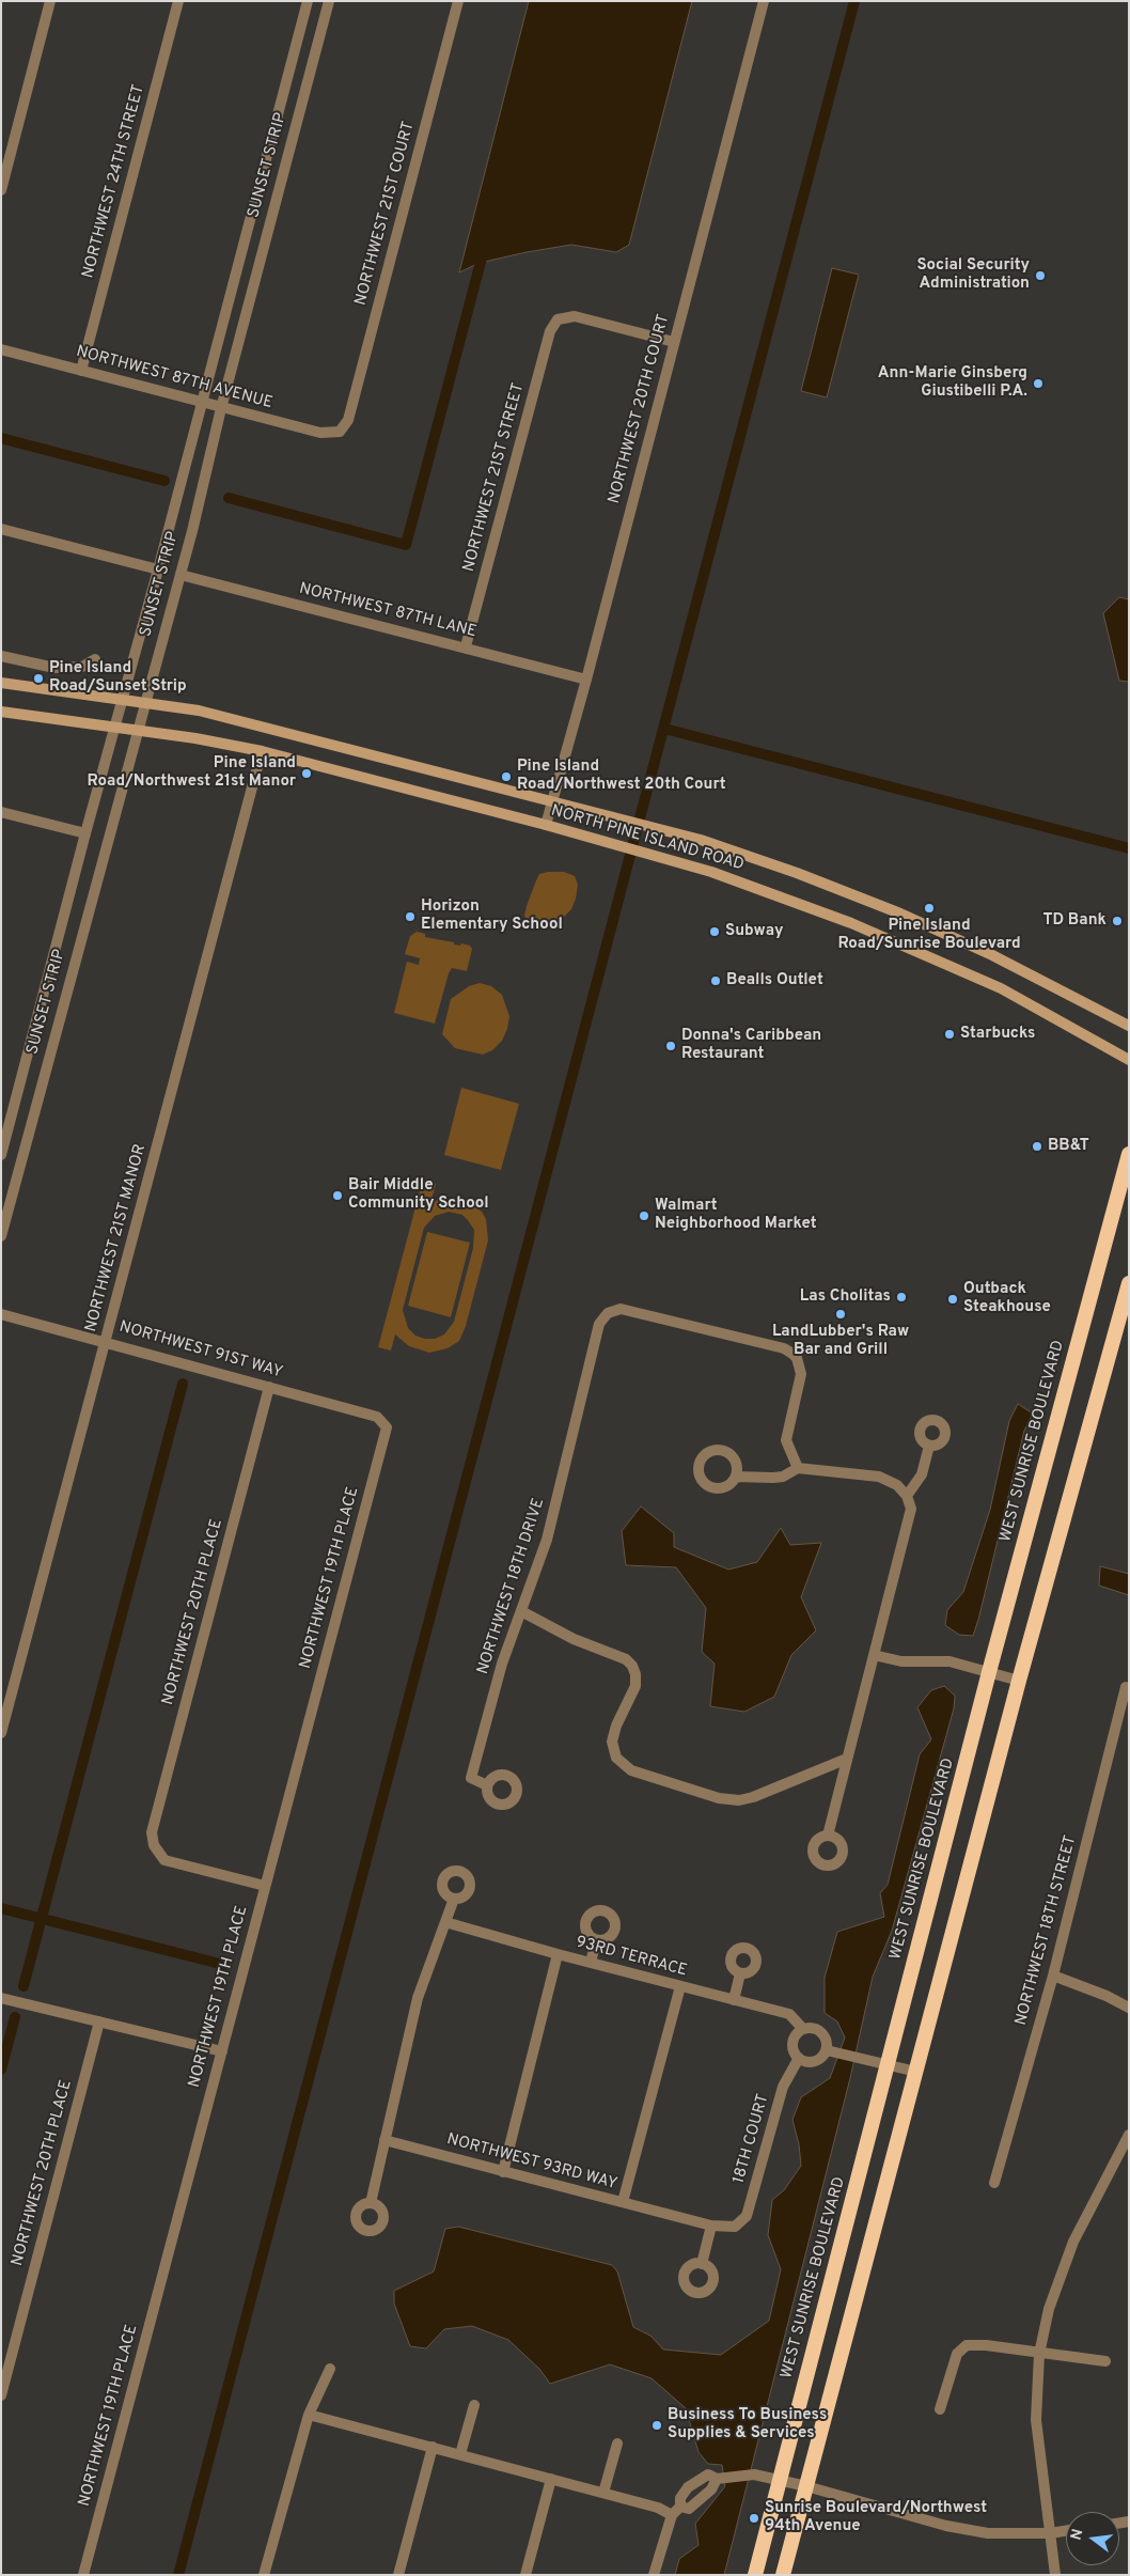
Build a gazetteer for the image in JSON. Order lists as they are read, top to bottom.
{
  "streets": {
    "highway": ["WEST SUNRISE BOULEVARD"],
    "main road": ["NORTH PINE ISLAND ROAD"],
    "street": [
      "SUNSET STRIP",
      "NORTHWEST 24TH STREET",
      "NORTHWEST 21ST COURT",
      "NORTHWEST 87TH AVENUE",
      "NORTHWEST 20TH COURT",
      "NORTHWEST 21ST STREET",
      "NORTHWEST 87TH LANE",
      "NORTHWEST 21ST MANOR",
      "NORTHWEST 91ST WAY",
      "NORTHWEST 19TH PLACE",
      "NORTHWEST 18TH DRIVE",
      "NORTHWEST 20TH PLACE",
      "NORTHWEST 18TH STREET",
      "93RD TERRACE",
      "18TH COURT",
      "NORTHWEST 93RD WAY"
    ]
  },
  "crossings": [
    ["SUNSET STRIP", "NORTHWEST 87TH AVENUE"],
    ["SUNSET STRIP", "NORTHWEST 87TH LANE"],
    ["SUNSET STRIP", "NORTH PINE ISLAND ROAD"],
    ["NORTHWEST 24TH STREET", "NORTHWEST 87TH AVENUE"],
    ["NORTHWEST 21ST COURT", "NORTHWEST 87TH AVENUE"],
    ["NORTHWEST 20TH COURT", "NORTHWEST 21ST STREET"],
    ["NORTHWEST 20TH COURT", "NORTHWEST 87TH LANE"],
    ["NORTHWEST 20TH COURT", "NORTH PINE ISLAND ROAD"],
    ["NORTHWEST 21ST STREET", "NORTHWEST 87TH LANE"],
    ["NORTH PINE ISLAND ROAD", "NORTHWEST 21ST MANOR"],
    ["NORTHWEST 21ST MANOR", "NORTHWEST 91ST WAY"],
    ["NORTHWEST 91ST WAY", "NORTHWEST 19TH PLACE"],
    ["NORTHWEST 91ST WAY", "NORTHWEST 20TH PLACE"],
    ["NORTHWEST 19TH PLACE", "NORTHWEST 20TH PLACE"],
    ["93RD TERRACE", "18TH COURT"],
    ["18TH COURT", "NORTHWEST 93RD WAY"]
  ],
  "places": [
    "Social Security Administration",
    "Ann-Marie Ginsberg Giustibelli P.A.",
    "Pine Island Road/Sunset Strip",
    "Pine Island Road/Northwest 21st Manor",
    "Pine Island Road/Northwest 20th Court",
    "Pine Island Road/Sunrise Boulevard",
    "Horizon Elementary School",
    "TD Bank",
    "Subway",
    "Bealls Outlet",
    "Starbucks",
    "Donna's Caribbean Restaurant",
    "BB&T",
    "Bair Middle Community School",
    "Walmart Neighborhood Market",
    "Las Cholitas",
    "Outback Steakhouse",
    "LandLubber's Raw Bar and Grill",
    "Business To Business Supplies & Services",
    "Sunrise Boulevard/Northwest 94th Avenue"
  ],
  "north": "left"
}
